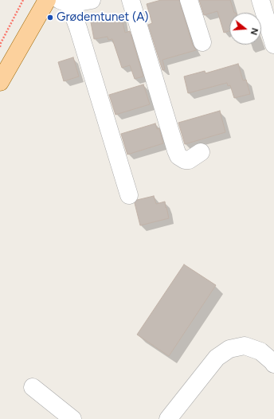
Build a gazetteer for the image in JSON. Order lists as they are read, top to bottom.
{
  "places": ["Grødemtunet (A)"],
  "north": "right"
}
